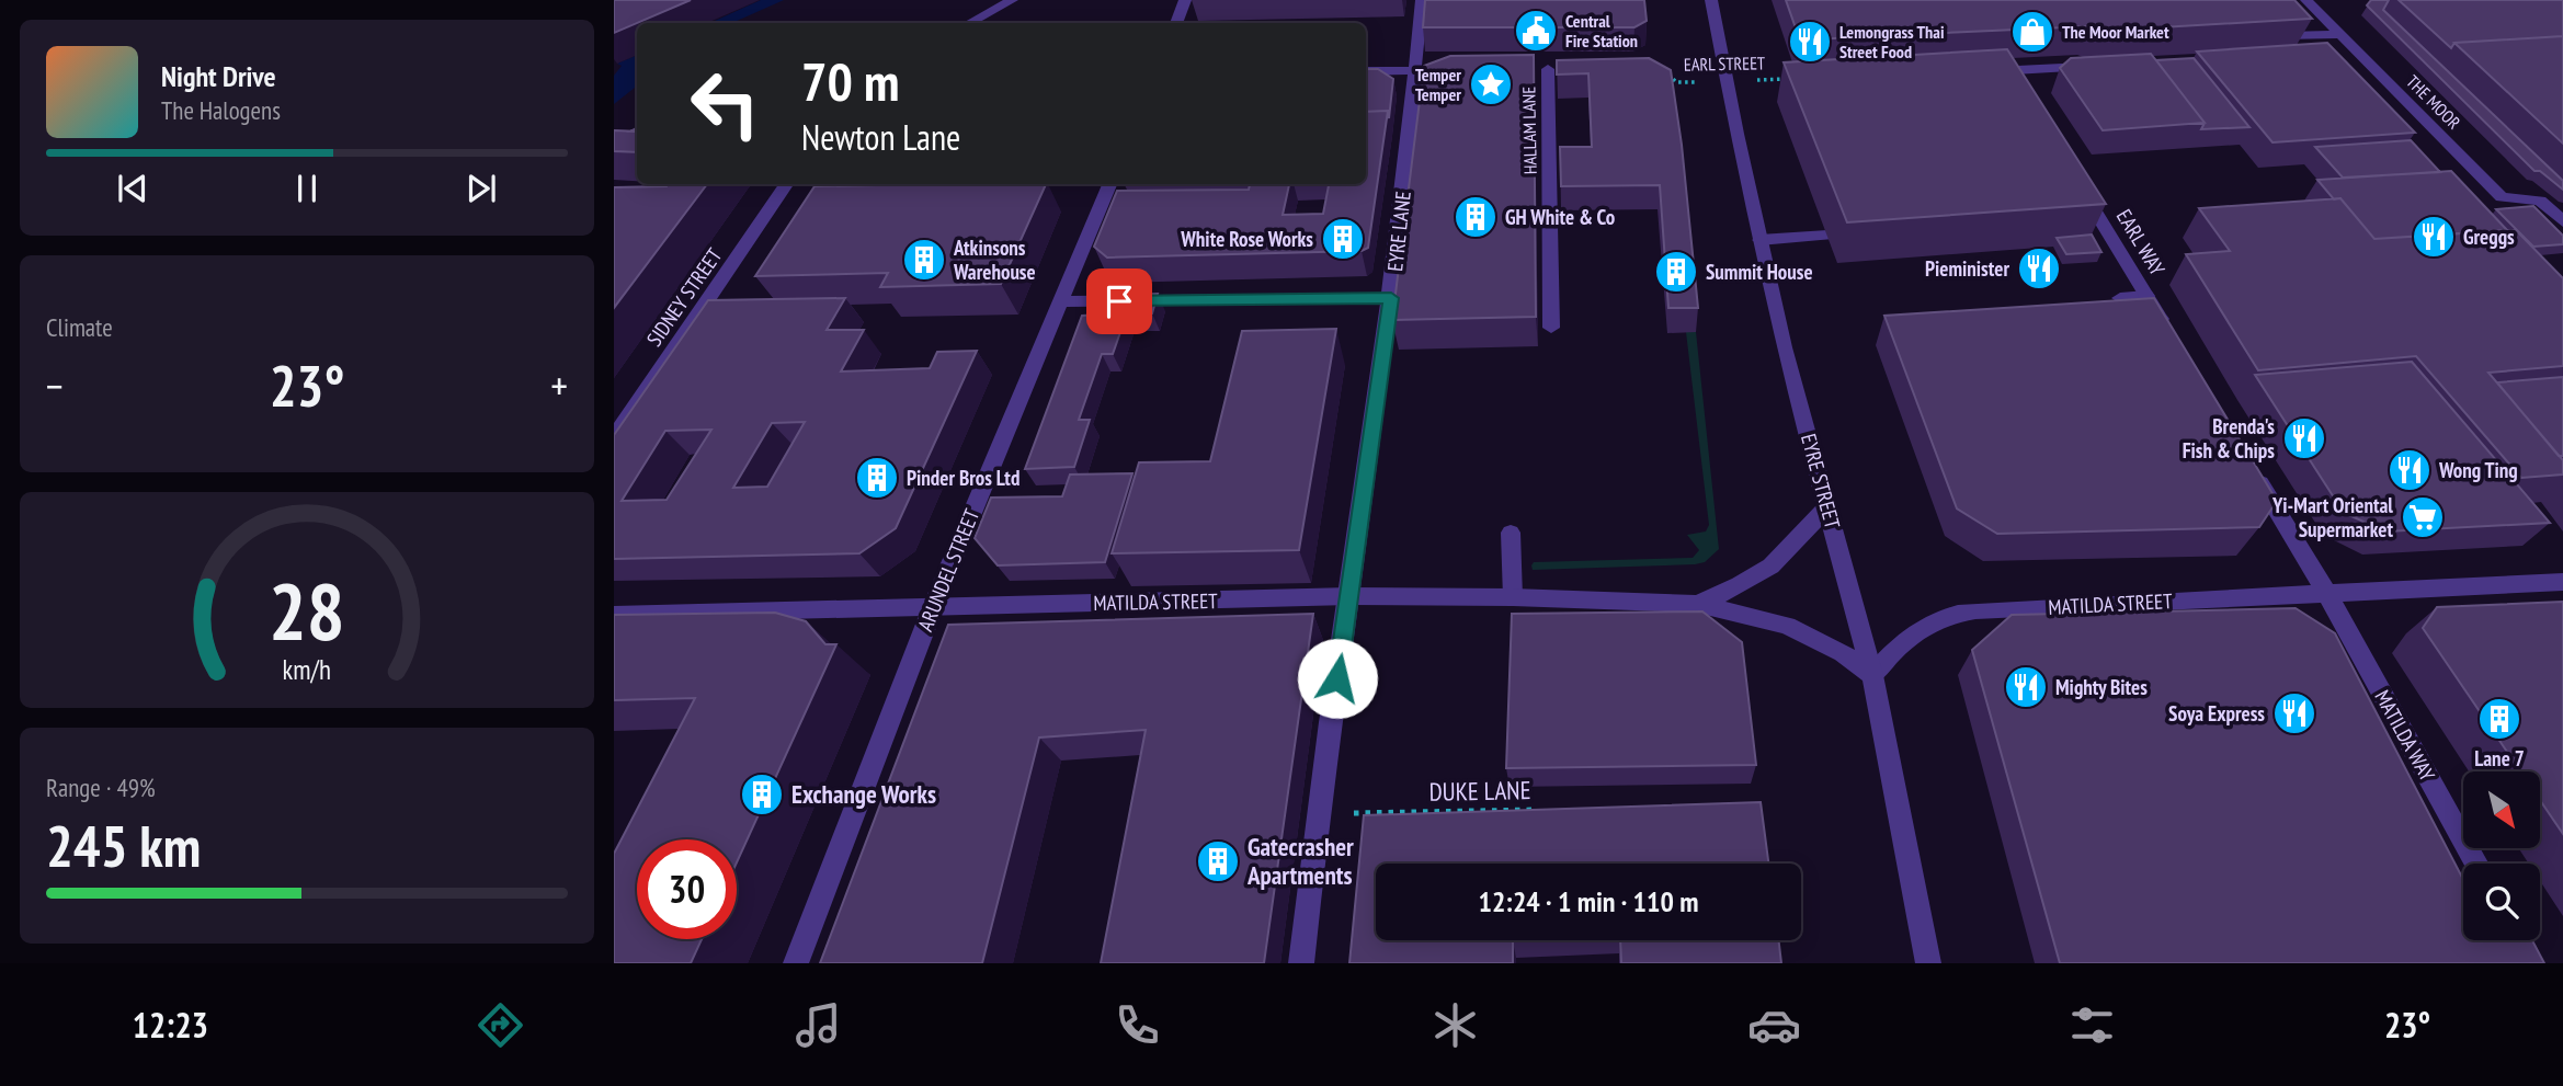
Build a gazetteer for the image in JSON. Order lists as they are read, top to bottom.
{
  "streets": {
    "street": [
      "THE MOOR",
      "HALLAM LANE",
      "EYRE LANE",
      "EARL WAY",
      "SIDNEY STREET",
      "EYRE STREET",
      "ARUNDEL STREET",
      "MATILDA STREET",
      "MATILDA WAY"
    ],
    "path": ["EARL STREET", "DUKE LANE"]
  },
  "crossings": [
    ["EARL STREET", "EYRE STREET"],
    ["EYRE LANE", "MATILDA STREET"],
    ["EYRE LANE", "DUKE LANE"],
    ["EYRE STREET", "MATILDA STREET"],
    ["ARUNDEL STREET", "MATILDA STREET"],
    ["MATILDA STREET", "MATILDA WAY"]
  ],
  "places": {
    "public building": ["Central Fire Station"],
    "shop": ["The Moor Market"],
    "restaurant": [
      "Lemongrass Thai Street Food",
      "Greggs",
      "Pieminister",
      "Brenda's Fish & Chips",
      "Wong Ting",
      "Mighty Bites",
      "Soya Express"
    ],
    "place": ["Temper Temper"],
    "building": [
      "GH White & Co",
      "White Rose Works",
      "Atkinsons Warehouse",
      "Summit House",
      "Pinder Bros Ltd",
      "Lane 7",
      "Exchange Works",
      "Gatecrasher Apartments"
    ],
    "supermarket": ["Yi-Mart Oriental Supermarket"]
  },
  "north": "bottom right",
  "page": {
    "turn": ["70 m", "Newton Lane"],
    "song": ["Night Drive", "The Halogens"],
    "tile": [
      "Climate",
      ["Range · 49%", "245 km"]
    ],
    "heat": ["−", "23°", "+"],
    "limit": "30",
    "trip": "12:24 · 1 min · 110 m",
    "tabs": ["12:23", "23°"],
    "gauge": ["28", "km/h"]
  }
}
